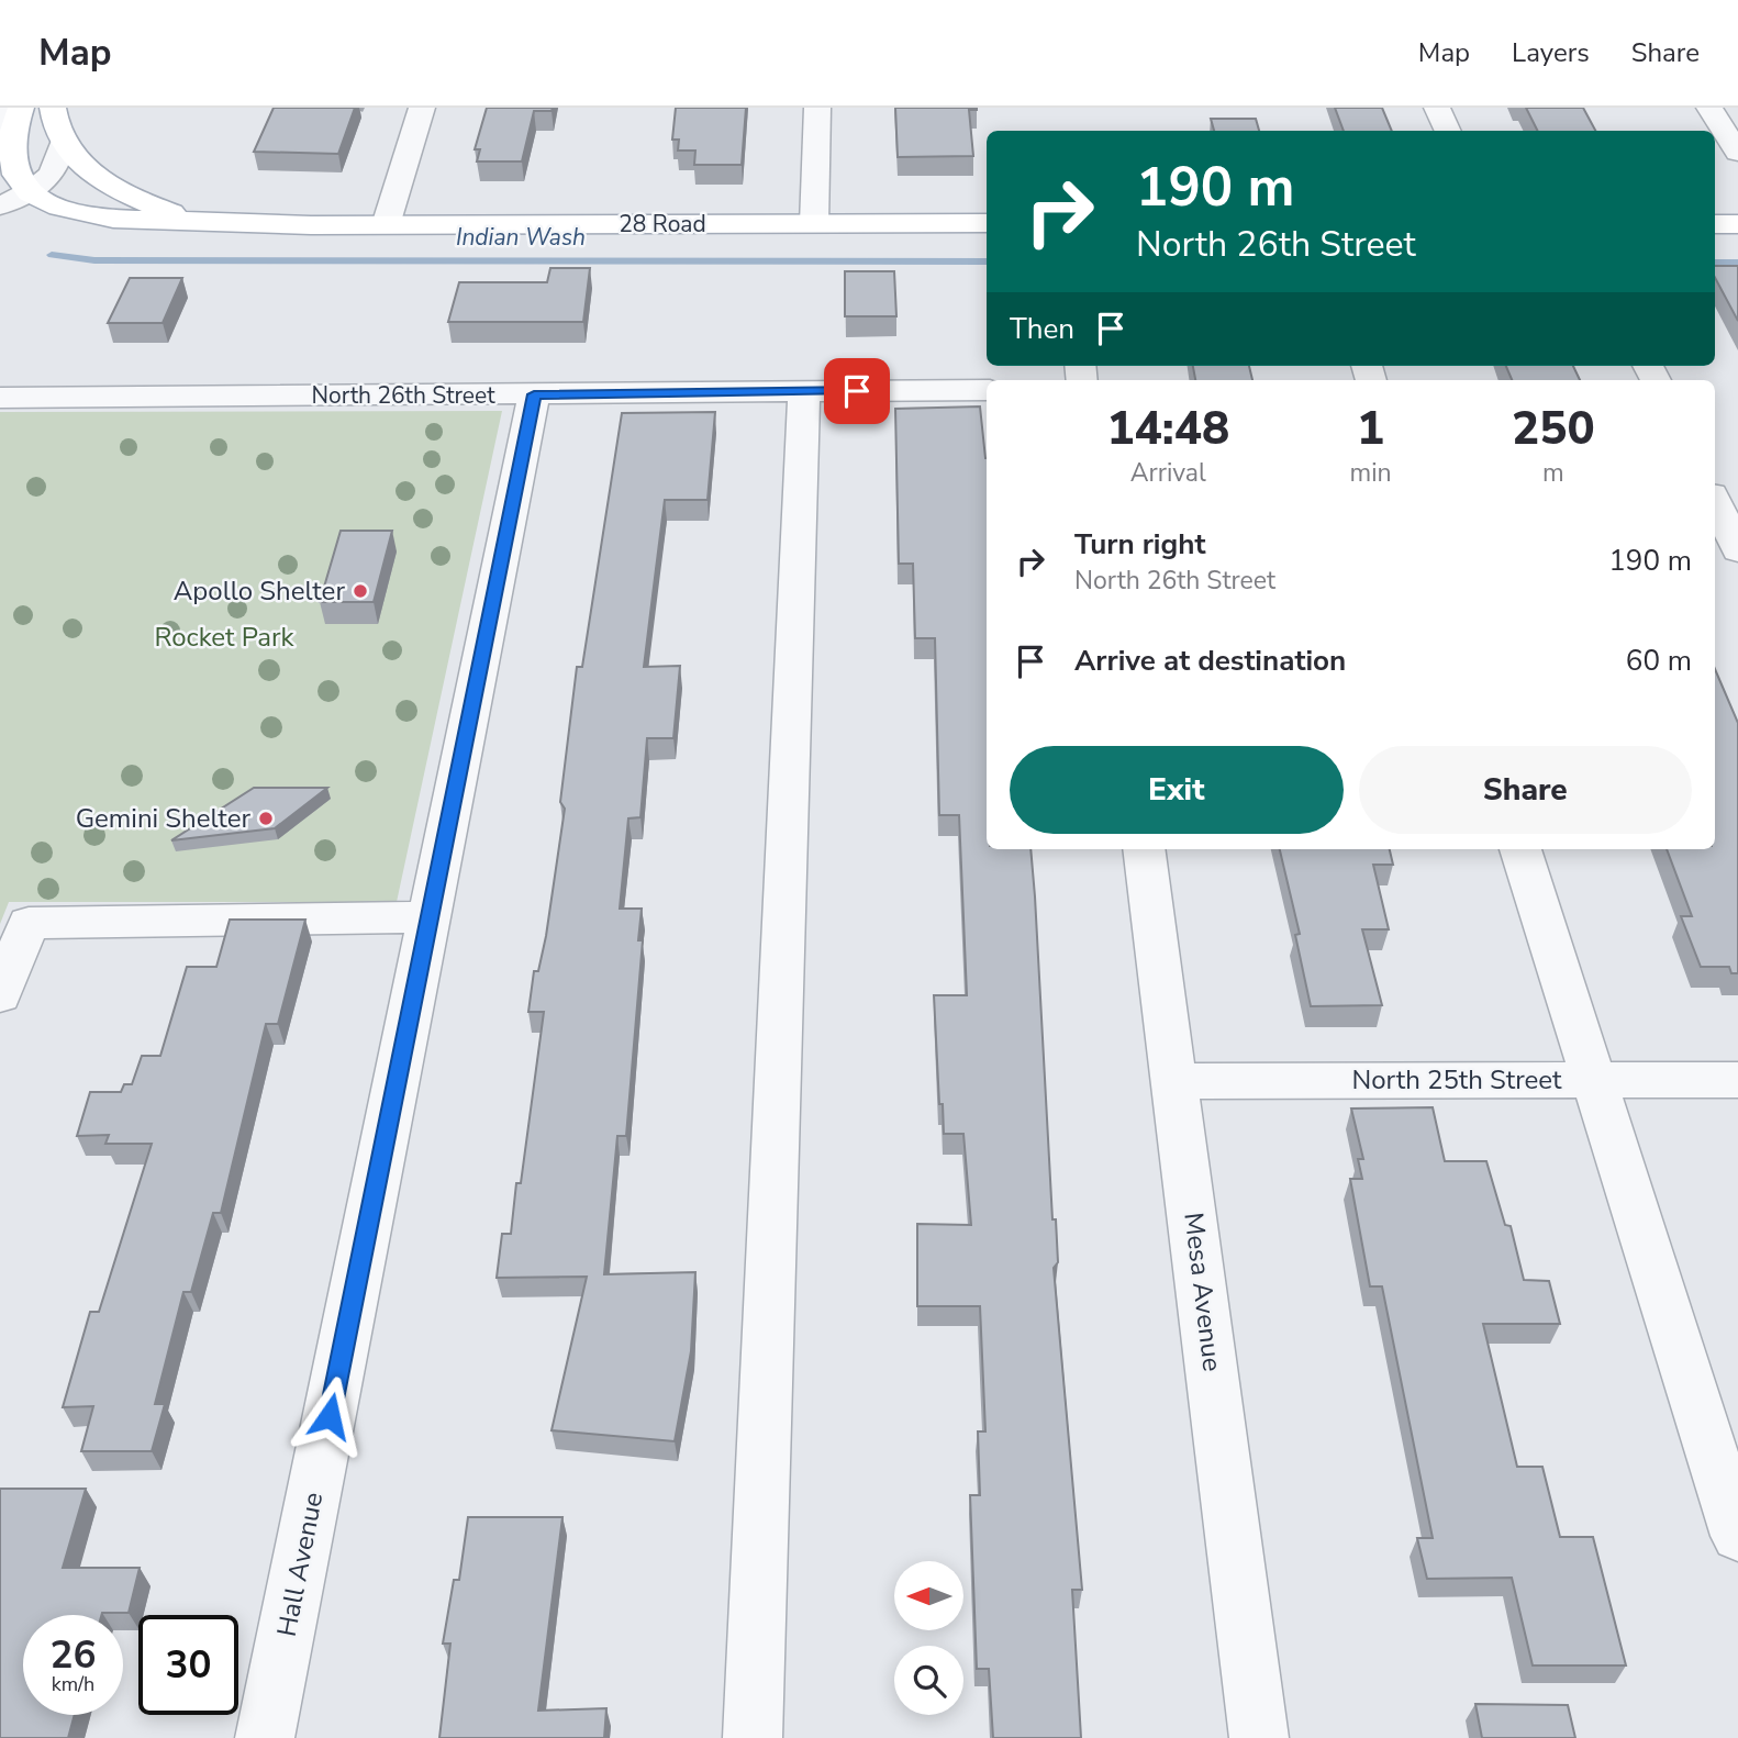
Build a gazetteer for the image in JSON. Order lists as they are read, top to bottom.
{
  "streets": {
    "main road": ["28 Road"],
    "street": [
      "North 26th Street",
      "North 25th Street",
      "Mesa Avenue",
      "Hall Avenue"
    ]
  },
  "crossings": [
    ["North 26th Street", "Hall Avenue"],
    ["North 25th Street", "Mesa Avenue"]
  ],
  "water": ["Indian Wash"],
  "parks": ["Rocket Park"],
  "places": ["Apollo Shelter", "Gemini Shelter"],
  "north": "left",
  "page": {
    "header": "Map",
    "nav": ["Map", "Layers", "Share"],
    "turn": ["190 m", "North 26th Street"],
    "then": "Then",
    "eta": [
      "14:48",
      "Arrival",
      "1",
      "min",
      "250",
      "m"
    ],
    "list": [
      {
        "name": "Turn right",
        "note": "North 26th Street",
        "value": "190 m"
      },
      {
        "name": "Arrive at destination",
        "value": "60 m"
      }
    ],
    "buttons": ["Exit", "Share"],
    "speed": "26 km/h",
    "limit": "30"
  }
}
